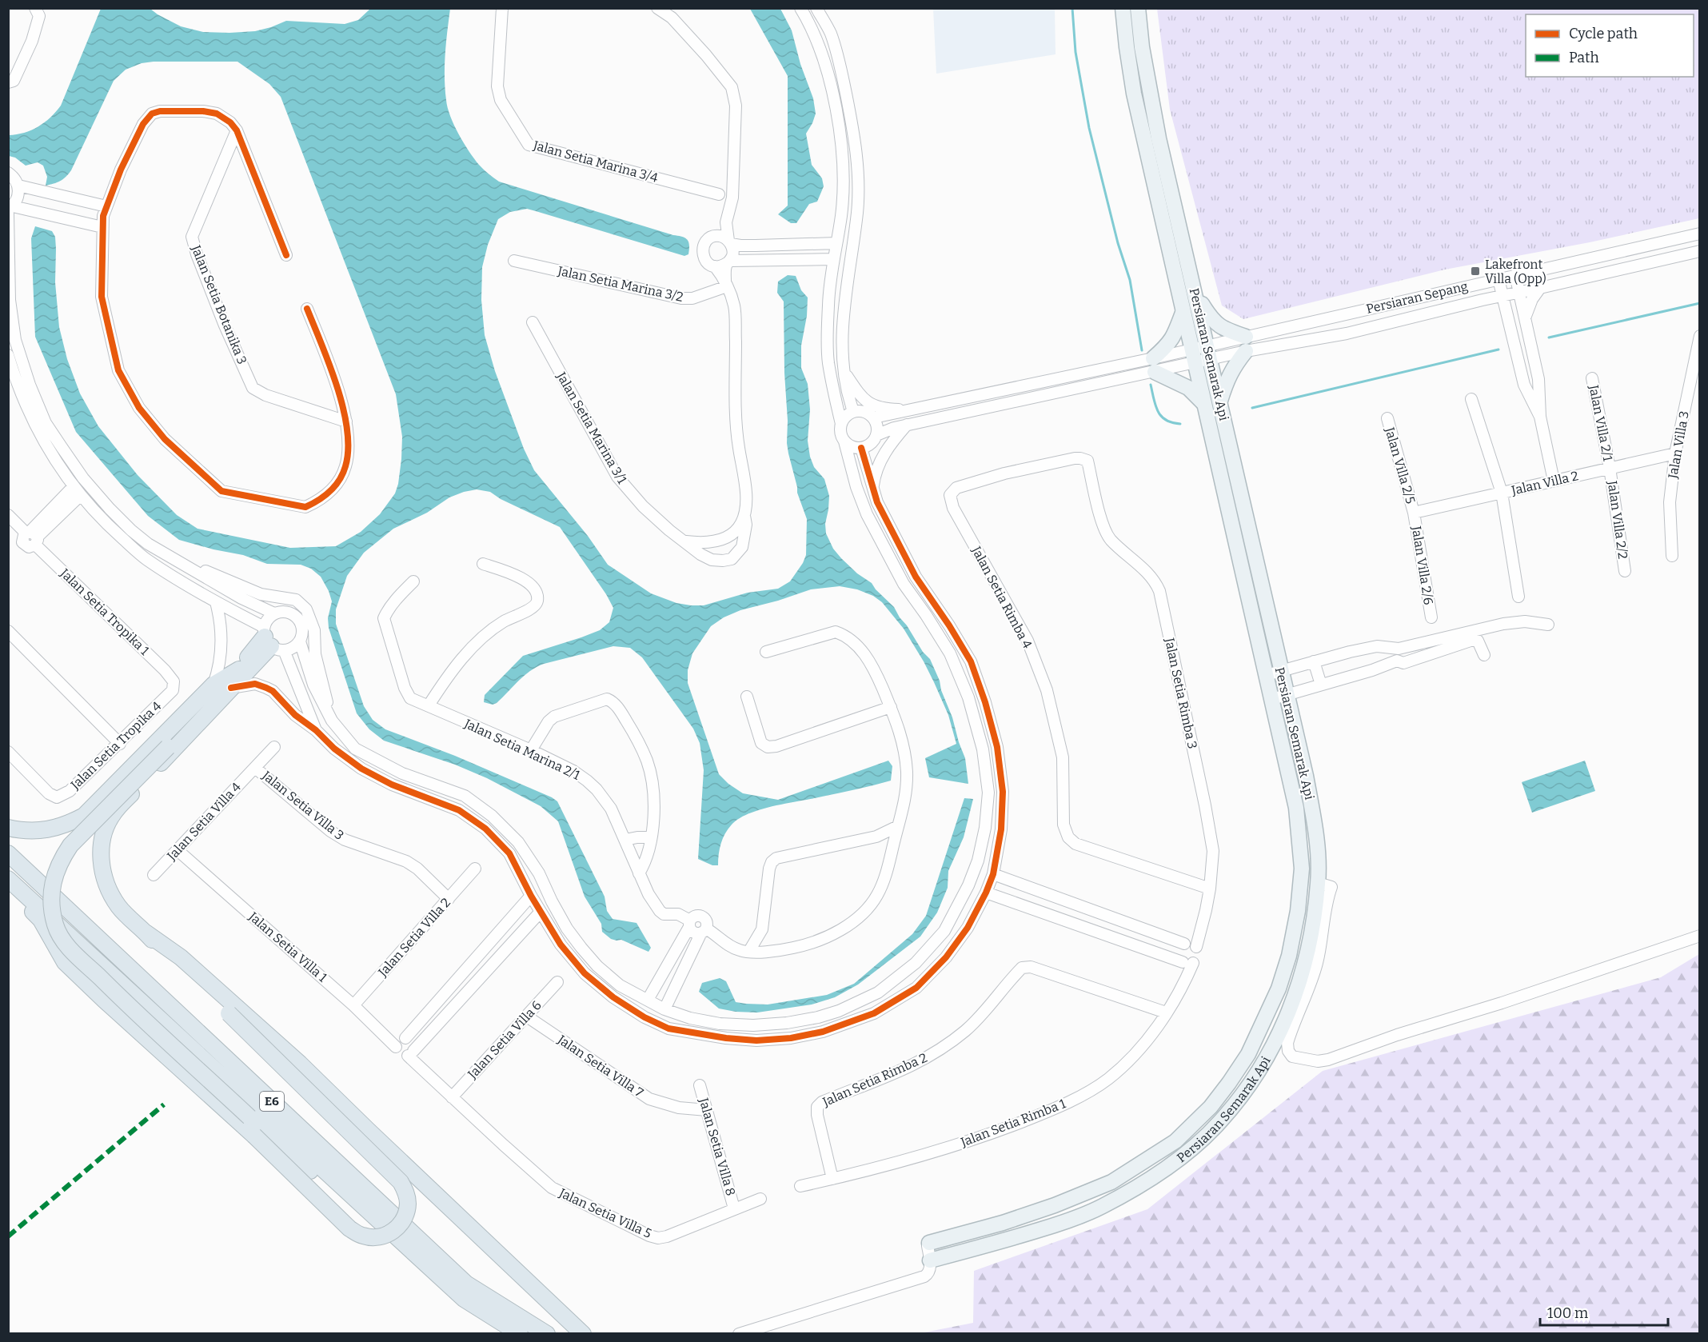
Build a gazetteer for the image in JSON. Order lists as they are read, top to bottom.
{
  "streets": {
    "highway": ["E6"],
    "main road": ["Persiaran Semarak Api"],
    "street": [
      "Jalan Setia Marina 3/4",
      "Jalan Setia Marina 3/2",
      "Persiaran Sepang",
      "Jalan Setia Botanika 3",
      "Jalan Villa 2/1",
      "Jalan Setia Marina 3/1",
      "Jalan Villa 3",
      "Jalan Villa 2/5",
      "Jalan Villa 2",
      "Jalan Villa 2/2",
      "Jalan Villa 2/6",
      "Jalan Setia Rimba 4",
      "Jalan Setia Tropika 1",
      "Jalan Setia Rimba 3",
      "Jalan Setia Tropika 4",
      "Jalan Setia Marina 2/1",
      "Jalan Setia Villa 3",
      "Jalan Setia Villa 4",
      "Jalan Setia Villa 2",
      "Jalan Setia Villa 1",
      "Jalan Setia Villa 6",
      "Jalan Setia Villa 7",
      "Jalan Setia Rimba 2",
      "Jalan Setia Rimba 1",
      "Jalan Setia Villa 8",
      "Jalan Setia Villa 5"
    ]
  },
  "crossings": [
    ["Persiaran Sepang", "Persiaran Semarak Api"],
    ["Jalan Villa 2/1", "Jalan Villa 2"],
    ["Jalan Villa 2/1", "Jalan Villa 2/2"],
    ["Jalan Villa 3", "Jalan Villa 2"],
    ["Jalan Villa 2/5", "Jalan Villa 2"],
    ["Jalan Villa 2/5", "Jalan Villa 2/6"],
    ["Jalan Villa 2", "Jalan Villa 2/2"],
    ["Jalan Villa 2", "Jalan Villa 2/6"],
    ["Jalan Setia Rimba 4", "Jalan Setia Rimba 3"],
    ["Jalan Setia Tropika 1", "Jalan Setia Tropika 4"],
    ["Jalan Setia Rimba 3", "Jalan Setia Rimba 1"],
    ["Jalan Setia Villa 3", "Jalan Setia Villa 4"],
    ["Jalan Setia Villa 3", "Jalan Setia Villa 2"],
    ["Jalan Setia Villa 4", "Jalan Setia Villa 1"],
    ["Jalan Setia Villa 2", "Jalan Setia Villa 1"],
    ["Jalan Setia Villa 1", "Jalan Setia Villa 5"],
    ["Jalan Setia Villa 6", "Jalan Setia Villa 7"],
    ["Jalan Setia Villa 6", "Jalan Setia Villa 5"],
    ["Jalan Setia Villa 7", "Jalan Setia Villa 8"],
    ["Jalan Setia Rimba 2", "Jalan Setia Rimba 1"],
    ["Jalan Setia Villa 8", "Jalan Setia Villa 5"]
  ],
  "places": {
    "transit": ["Lakefront Villa (Opp)"]
  },
  "legend": ["Cycle path", "Path"],
  "scale_bar": "100 m"
}
